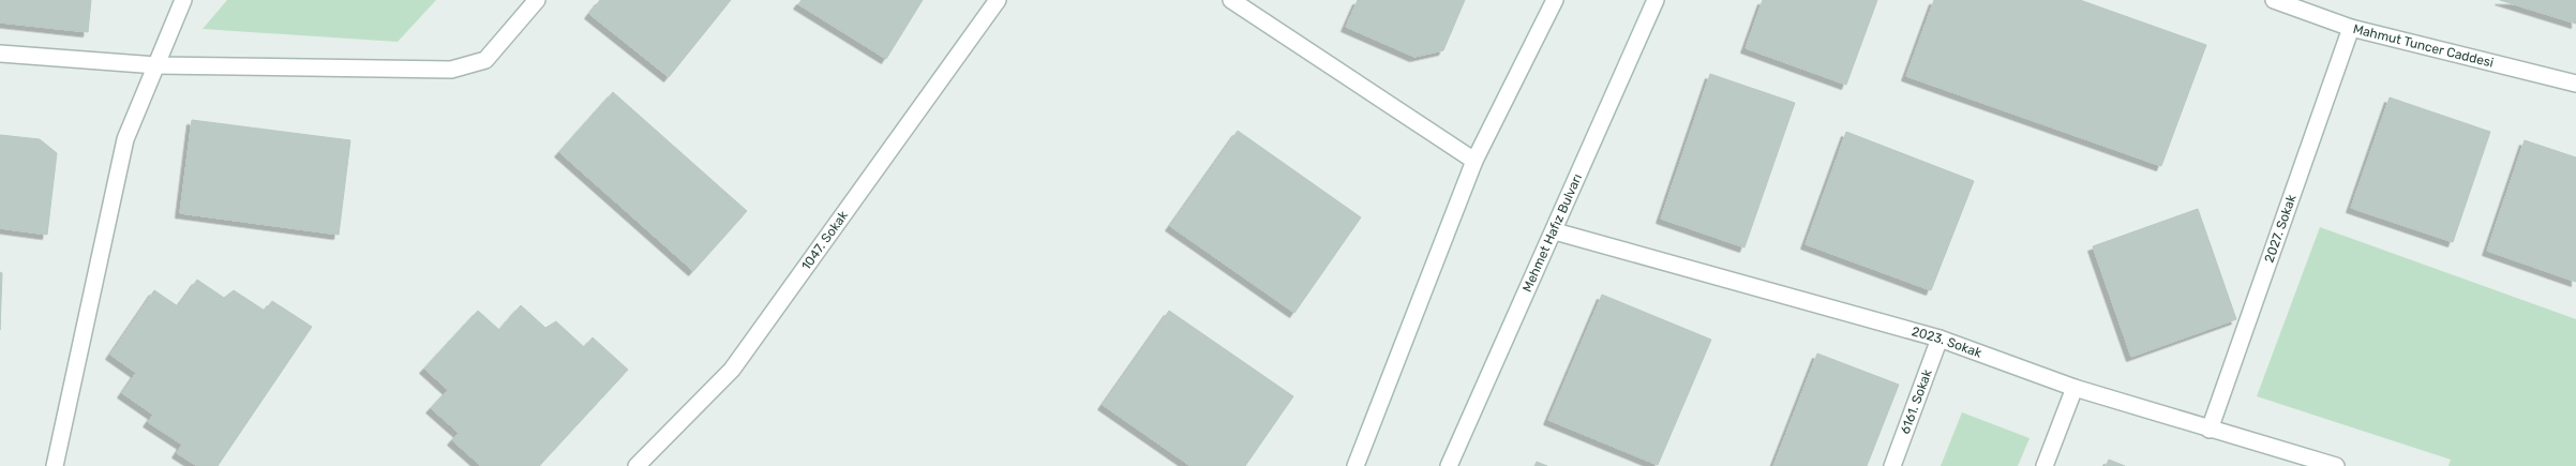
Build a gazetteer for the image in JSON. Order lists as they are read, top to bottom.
{
  "streets": {
    "street": [
      "Mahmut Tuncer Caddesi",
      "2027. Sokak",
      "Mehmet Hafız Bulvarı",
      "1047. Sokak",
      "2023. Sokak",
      "6161. Sokak"
    ]
  },
  "crossings": [
    ["Mahmut Tuncer Caddesi", "2027. Sokak"],
    ["2027. Sokak", "2023. Sokak"],
    ["Mehmet Hafız Bulvarı", "2023. Sokak"],
    ["2023. Sokak", "6161. Sokak"]
  ]
}
